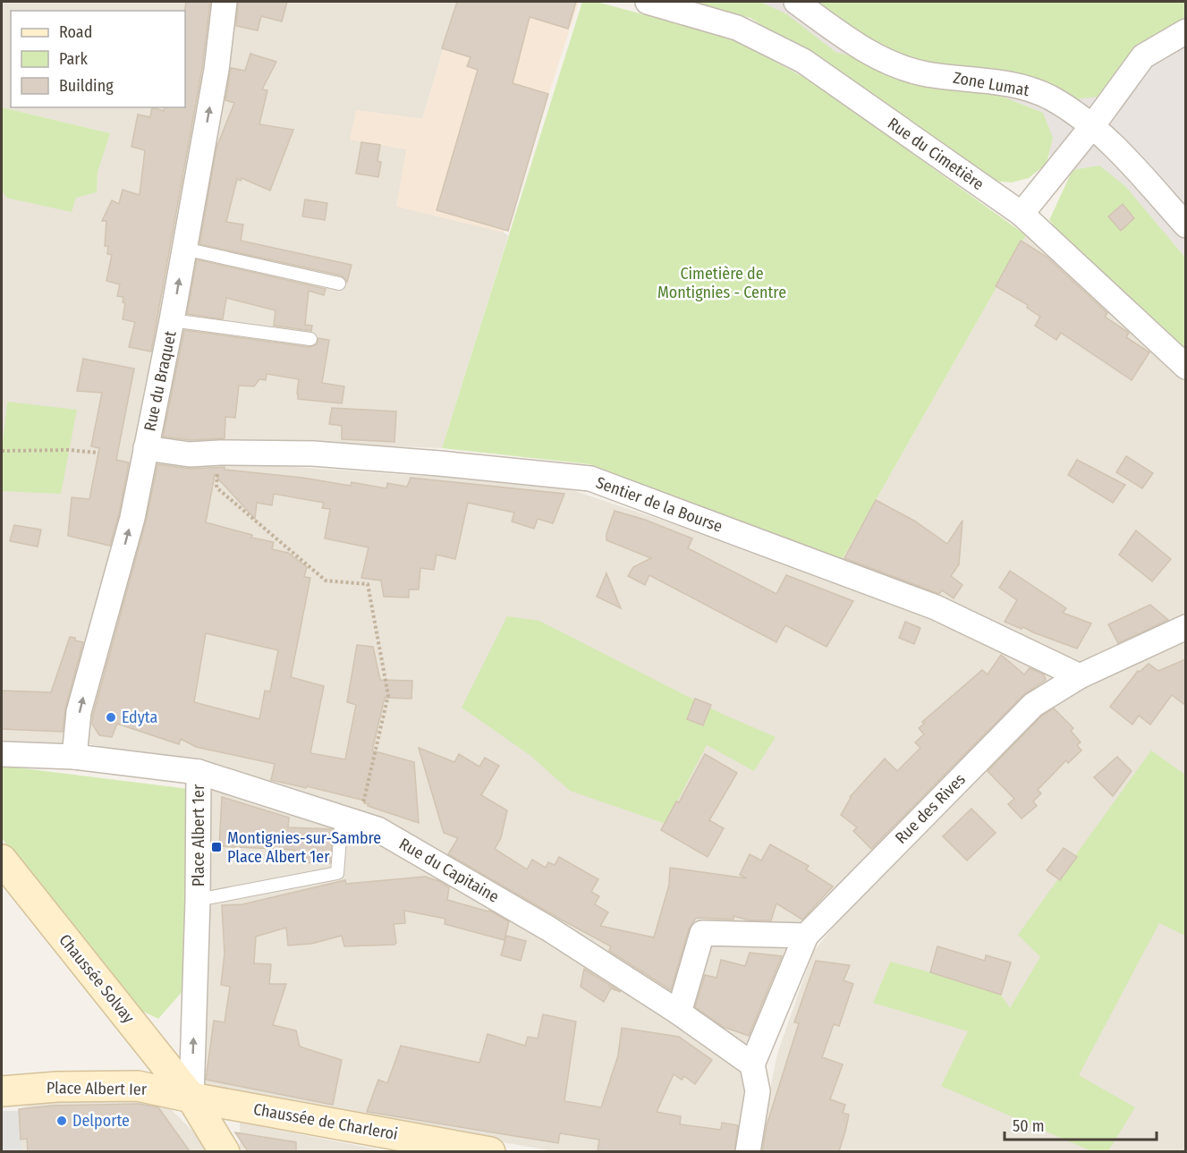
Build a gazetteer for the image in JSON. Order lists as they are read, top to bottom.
{
  "streets": {
    "main road": ["Chaussée Solvay", "Place Albert Ier", "Chaussée de Charleroi"],
    "street": [
      "Zone Lumat",
      "Rue du Cimetière",
      "Rue du Braquet",
      "Sentier de la Bourse",
      "Rue des Rives",
      "Place Albert 1er",
      "Rue du Capitaine"
    ]
  },
  "crossings": [
    ["Rue du Braquet", "Sentier de la Bourse"],
    ["Rue du Braquet", "Place Albert 1er"],
    ["Sentier de la Bourse", "Rue des Rives"],
    ["Rue des Rives", "Rue du Capitaine"],
    ["Place Albert 1er", "Rue du Capitaine"],
    ["Place Albert 1er", "Chaussée Solvay"],
    ["Place Albert 1er", "Place Albert Ier"],
    ["Place Albert 1er", "Chaussée de Charleroi"],
    ["Chaussée Solvay", "Place Albert Ier"],
    ["Chaussée Solvay", "Chaussée de Charleroi"],
    ["Place Albert Ier", "Chaussée de Charleroi"]
  ],
  "one_way": ["Rue du Braquet", "Place Albert 1er"],
  "parks": ["Cimetière de Montignies - Centre"],
  "places": {
    "other": ["Edyta", "Delporte"],
    "transit": ["Montignies-sur-Sambre Place Albert 1er"]
  },
  "legend": ["Road", "Park", "Building"],
  "scale_bar": "50 m"
}
